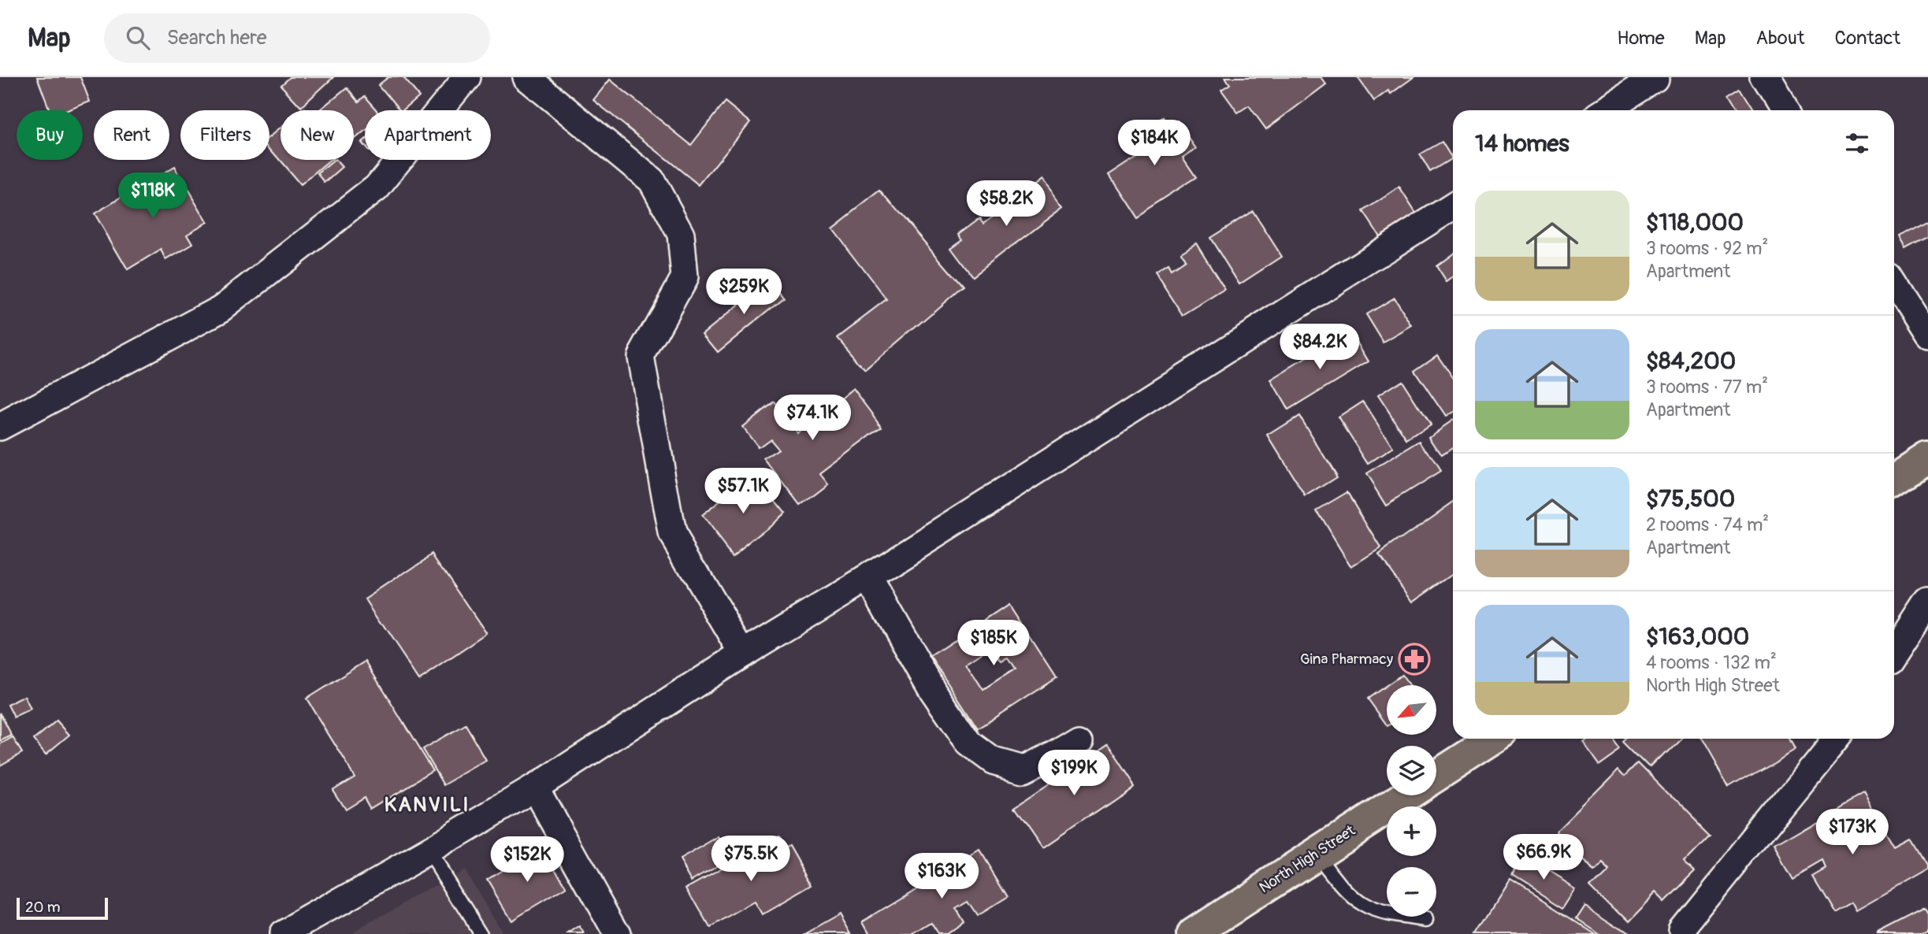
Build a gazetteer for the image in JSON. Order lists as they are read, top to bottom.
{
  "streets": {
    "highway": ["North High Street"]
  },
  "districts": ["KANVILI"],
  "places": {
    "pharmacy": ["Gina Pharmacy"]
  },
  "scale_bar": "20 m",
  "north": "bottom left",
  "page": {
    "header": "Map",
    "search": "Search here",
    "nav": [
      "Home",
      "Map",
      "About",
      "Contact"
    ],
    "chip": [
      "Buy",
      "Rent",
      "Filters",
      "New",
      "Apartment"
    ],
    "heading": "14 homes",
    "price": [
      "$184K",
      "$118K",
      "$58.2K",
      "$259K",
      "$84.2K",
      "$74.1K",
      "$57.1K",
      "$185K",
      "$199K",
      "$173K",
      "$66.9K",
      "$75.5K",
      "$152K",
      "$163K"
    ],
    "list": [
      {
        "name": "$118,000",
        "note": "3 rooms · 92 m² · Apartment"
      },
      {
        "name": "$84,200",
        "note": "3 rooms · 77 m² · Apartment"
      },
      {
        "name": "$75,500",
        "note": "2 rooms · 74 m² · Apartment"
      },
      {
        "name": "$163,000",
        "note": "4 rooms · 132 m² · North High Street"
      }
    ],
    "map_buttons": ["+", "−"],
    "scale": "20 m"
  }
}
